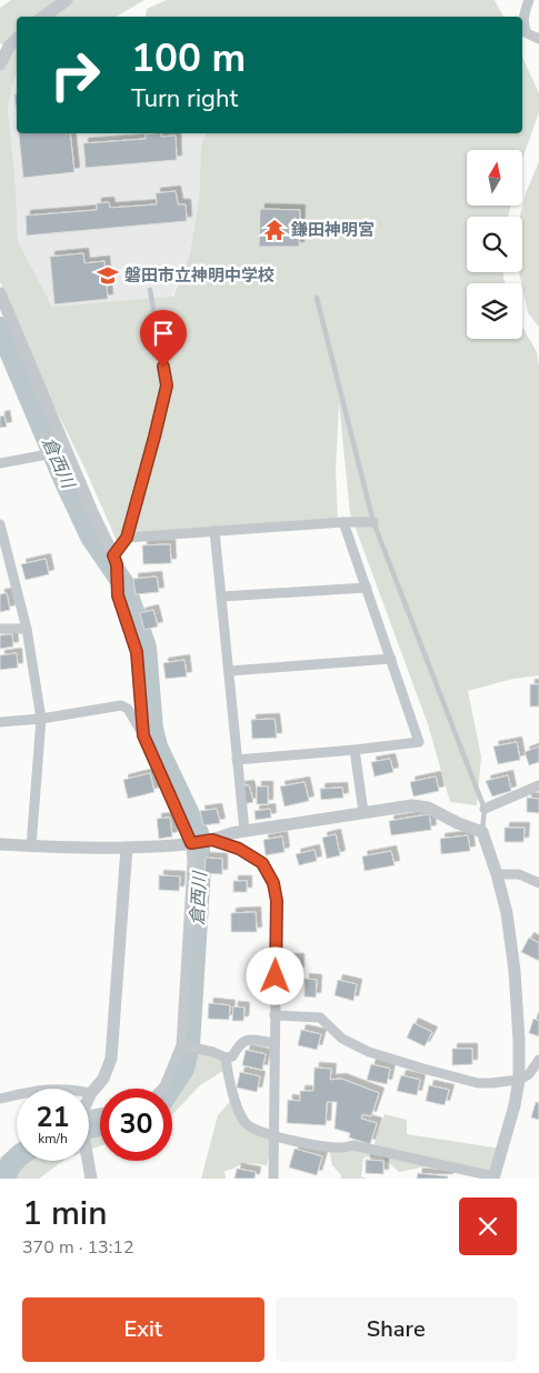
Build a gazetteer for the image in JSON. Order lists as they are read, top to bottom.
{
  "water": ["倉西川"],
  "places": {
    "temple": ["鎌田神明宮"],
    "school or university": ["磐田市立神明中学校"]
  },
  "north": "top",
  "page": {
    "turn": ["100 m", "Turn right"],
    "speed": "21 km/h",
    "limit": "30",
    "heading": ["1 min", "370 m · 13:12"],
    "buttons": ["Exit", "Share"]
  }
}
